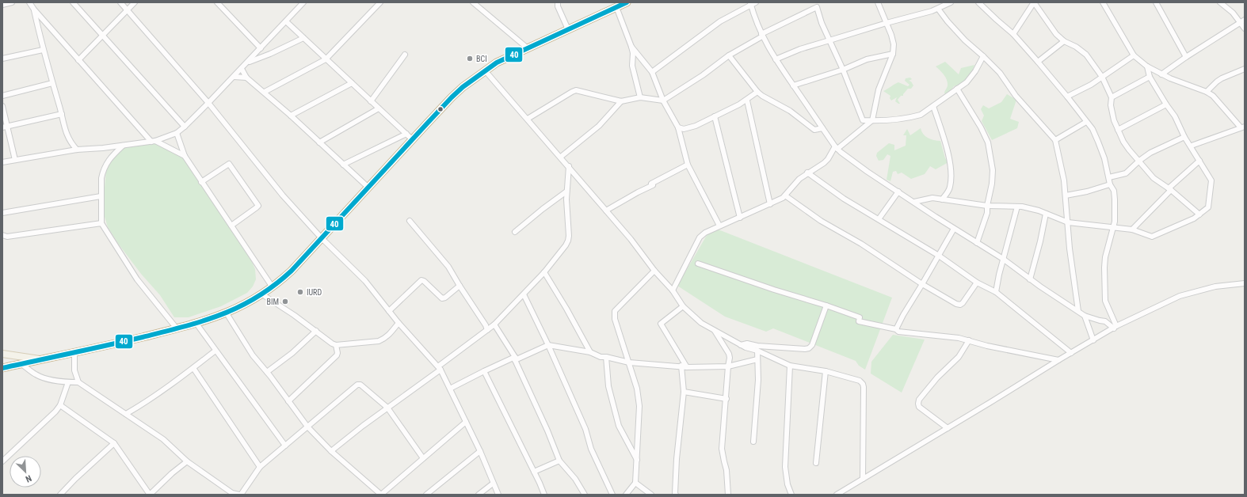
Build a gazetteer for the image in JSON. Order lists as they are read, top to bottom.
{
  "places": ["BCI", "IURD", "BIM"],
  "lines": ["transit line 40"],
  "north": "bottom right"
}
